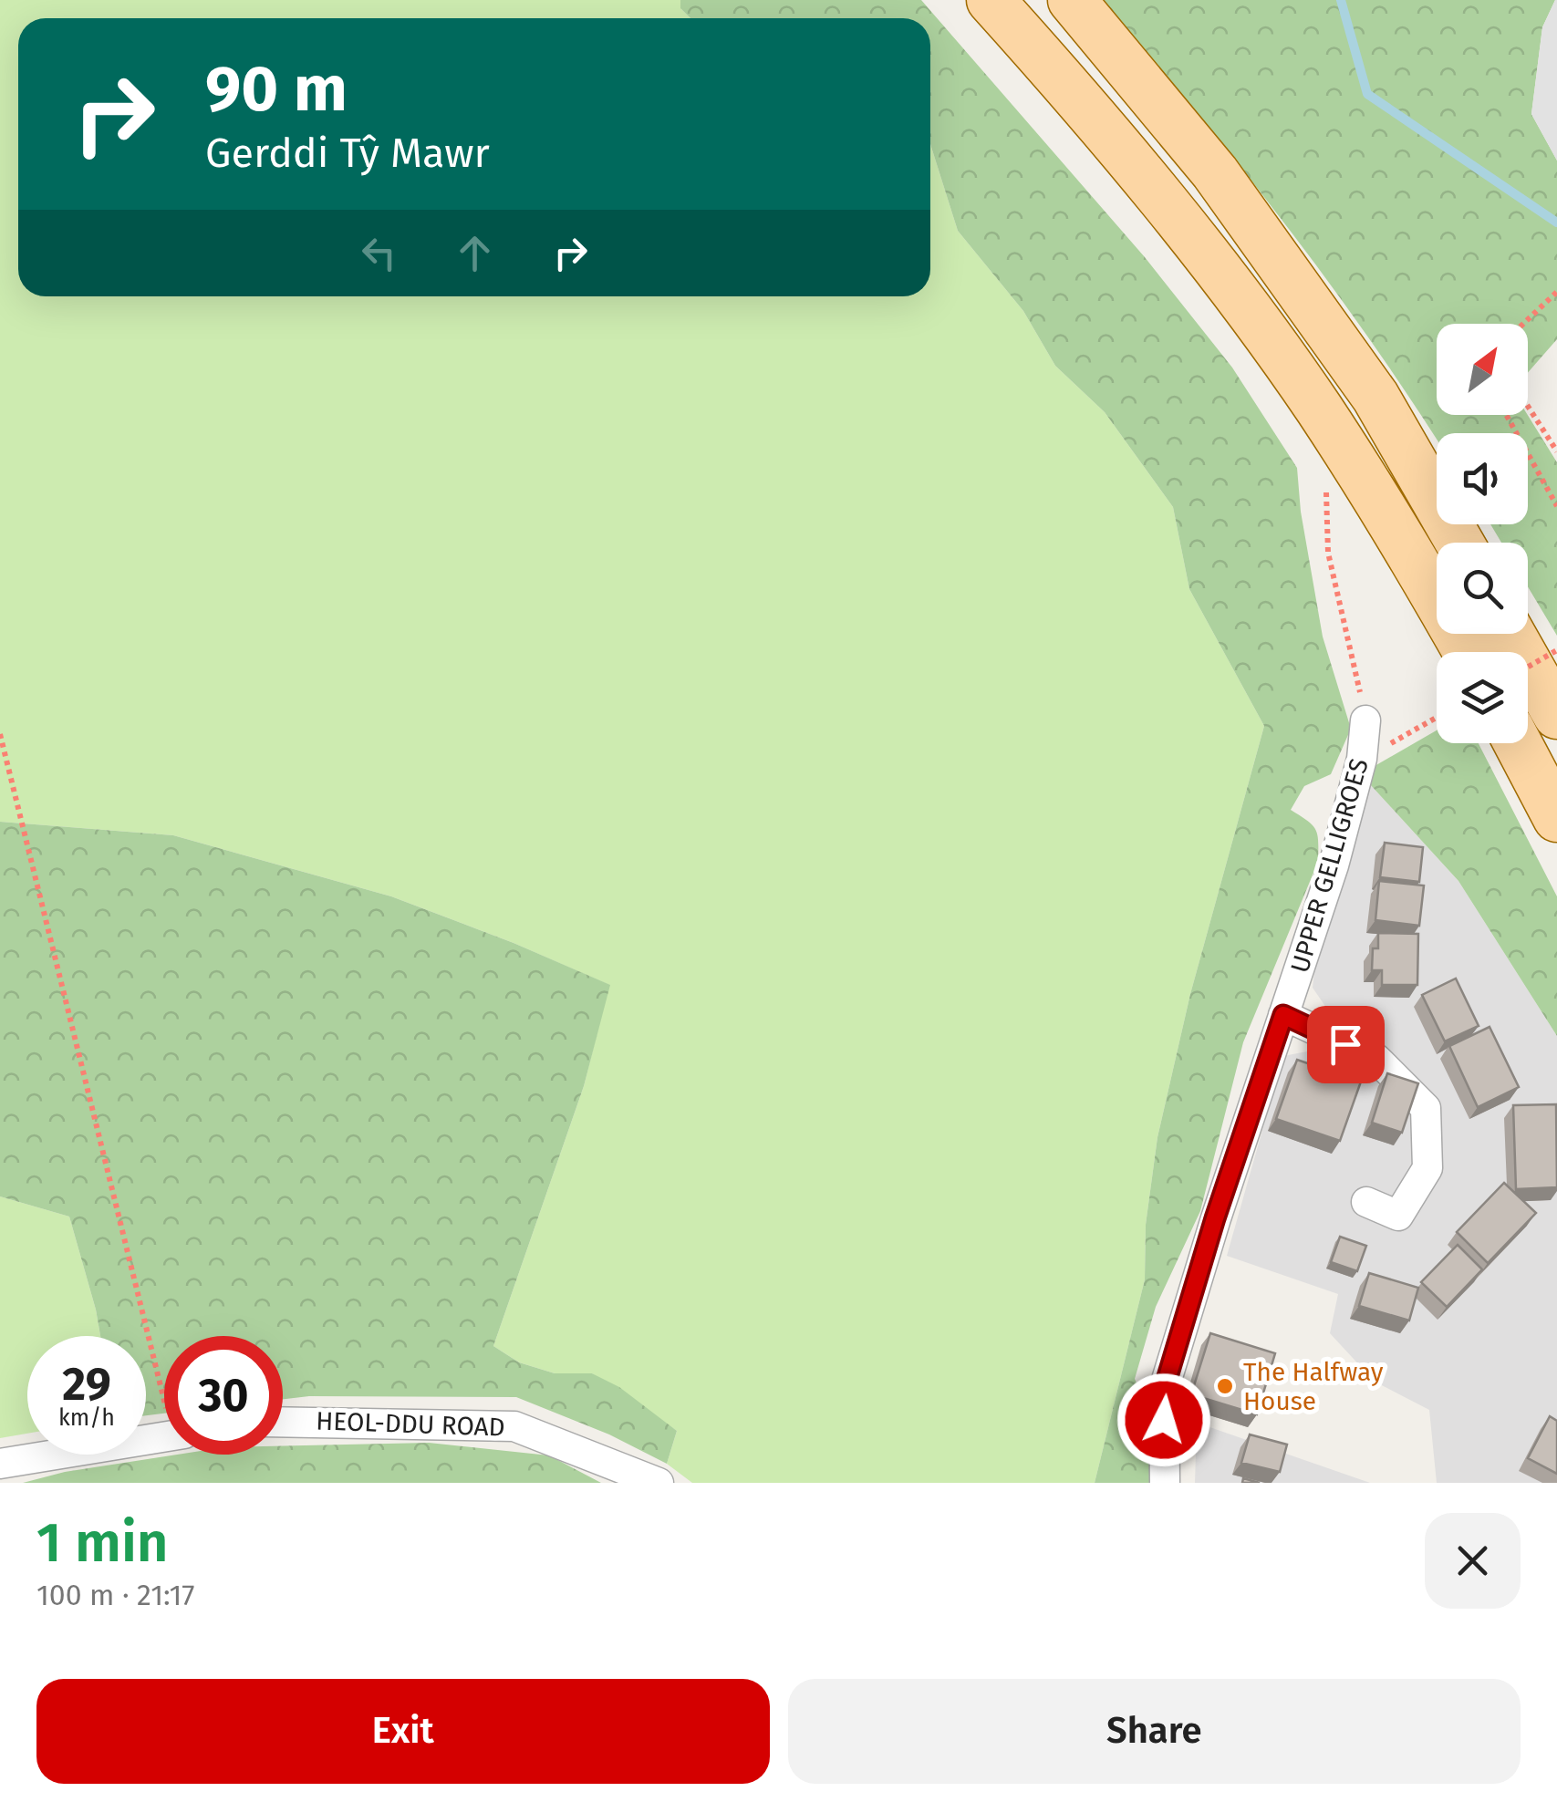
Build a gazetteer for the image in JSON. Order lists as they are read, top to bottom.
{
  "streets": {
    "street": ["UPPER GELLIGROES", "HEOL-DDU ROAD"]
  },
  "places": ["The Halfway House"],
  "north": "top right",
  "page": {
    "turn": ["90 m", "Gerddi Tŷ Mawr"],
    "speed": "29 km/h",
    "limit": "30",
    "heading": ["1 min", "100 m · 21:17"],
    "buttons": ["Exit", "Share"]
  }
}
